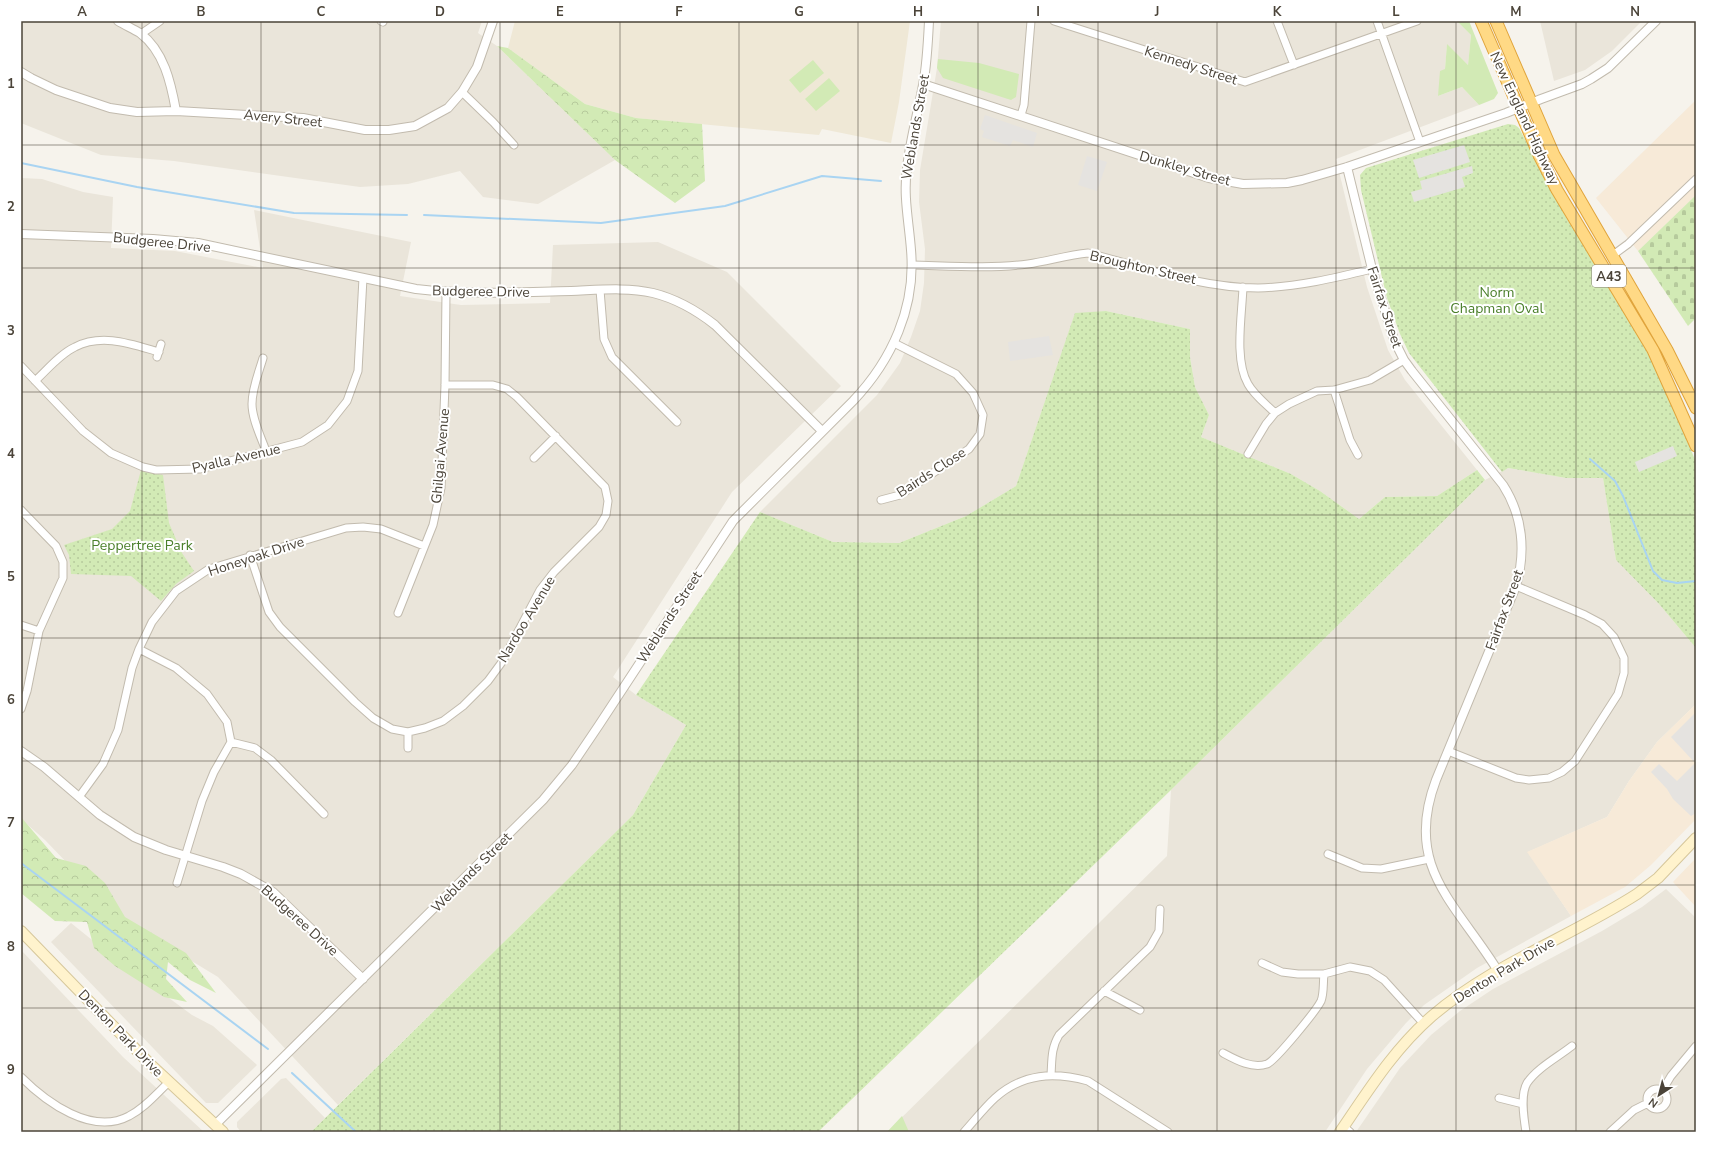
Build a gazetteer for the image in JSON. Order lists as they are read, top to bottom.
{
  "streets": {
    "highway": ["New England Highway", "A43"],
    "main road": ["Denton Park Drive"],
    "street": [
      "Kennedy Street",
      "Avery Street",
      "Weblands Street",
      "Dunkley Street",
      "Budgeree Drive",
      "Broughton Street",
      "Fairfax Street",
      "Ghilgai Avenue",
      "Pyalla Avenue",
      "Bairds Close",
      "Honeyoak Drive",
      "Nardoo Avenue"
    ]
  },
  "crossings": [
    ["New England Highway", "Dunkley Street"],
    ["Weblands Street", "Dunkley Street"],
    ["Weblands Street", "Budgeree Drive"],
    ["Weblands Street", "Broughton Street"],
    ["Weblands Street", "Bairds Close"],
    ["Weblands Street", "Denton Park Drive"],
    ["Dunkley Street", "Fairfax Street"],
    ["Budgeree Drive", "Ghilgai Avenue"],
    ["Budgeree Drive", "Pyalla Avenue"],
    ["Budgeree Drive", "Honeyoak Drive"],
    ["Broughton Street", "Fairfax Street"],
    ["Fairfax Street", "Denton Park Drive"],
    ["Ghilgai Avenue", "Honeyoak Drive"],
    ["Ghilgai Avenue", "Nardoo Avenue"],
    ["Honeyoak Drive", "Nardoo Avenue"]
  ],
  "parks": ["Norm Chapman Oval", "Peppertree Park"],
  "north": "bottom left",
  "grid": {
    "columns": [
      "A",
      "B",
      "C",
      "D",
      "E",
      "F",
      "G",
      "H",
      "I",
      "J",
      "K",
      "L",
      "M",
      "N"
    ],
    "rows": [
      "1",
      "2",
      "3",
      "4",
      "5",
      "6",
      "7",
      "8",
      "9"
    ]
  }
}
